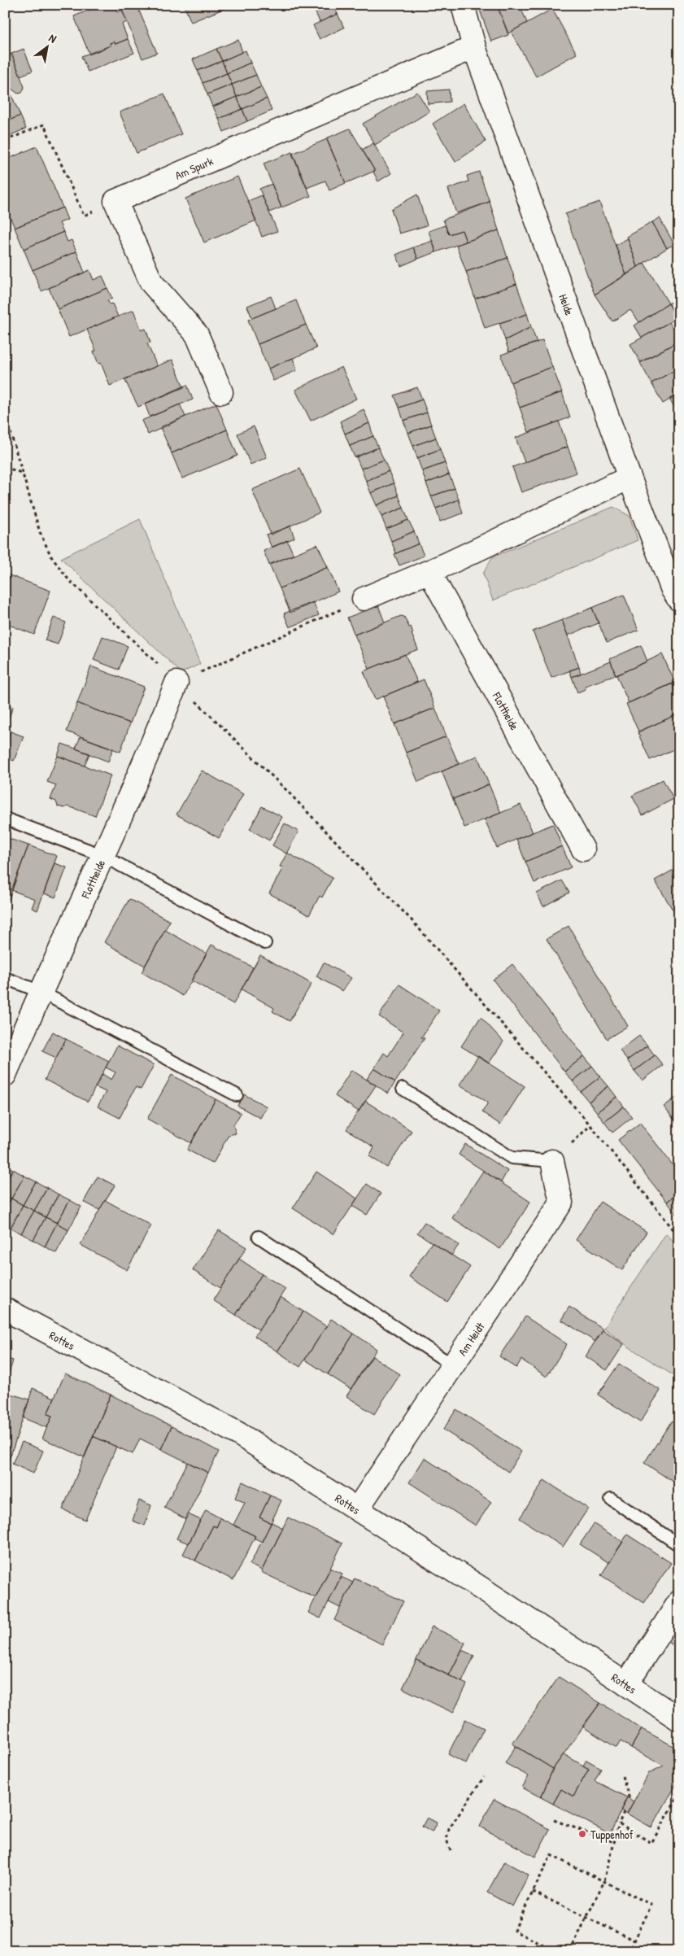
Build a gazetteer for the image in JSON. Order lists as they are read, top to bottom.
{
  "streets": {
    "street": [
      "Am Spurk",
      "Heide",
      "Flottheide",
      "Am Heidt",
      "Rottes"
    ]
  },
  "crossings": [
    ["Am Spurk", "Heide"],
    ["Am Heidt", "Rottes"]
  ],
  "places": ["Tuppenhof"],
  "north": "top right"
}
